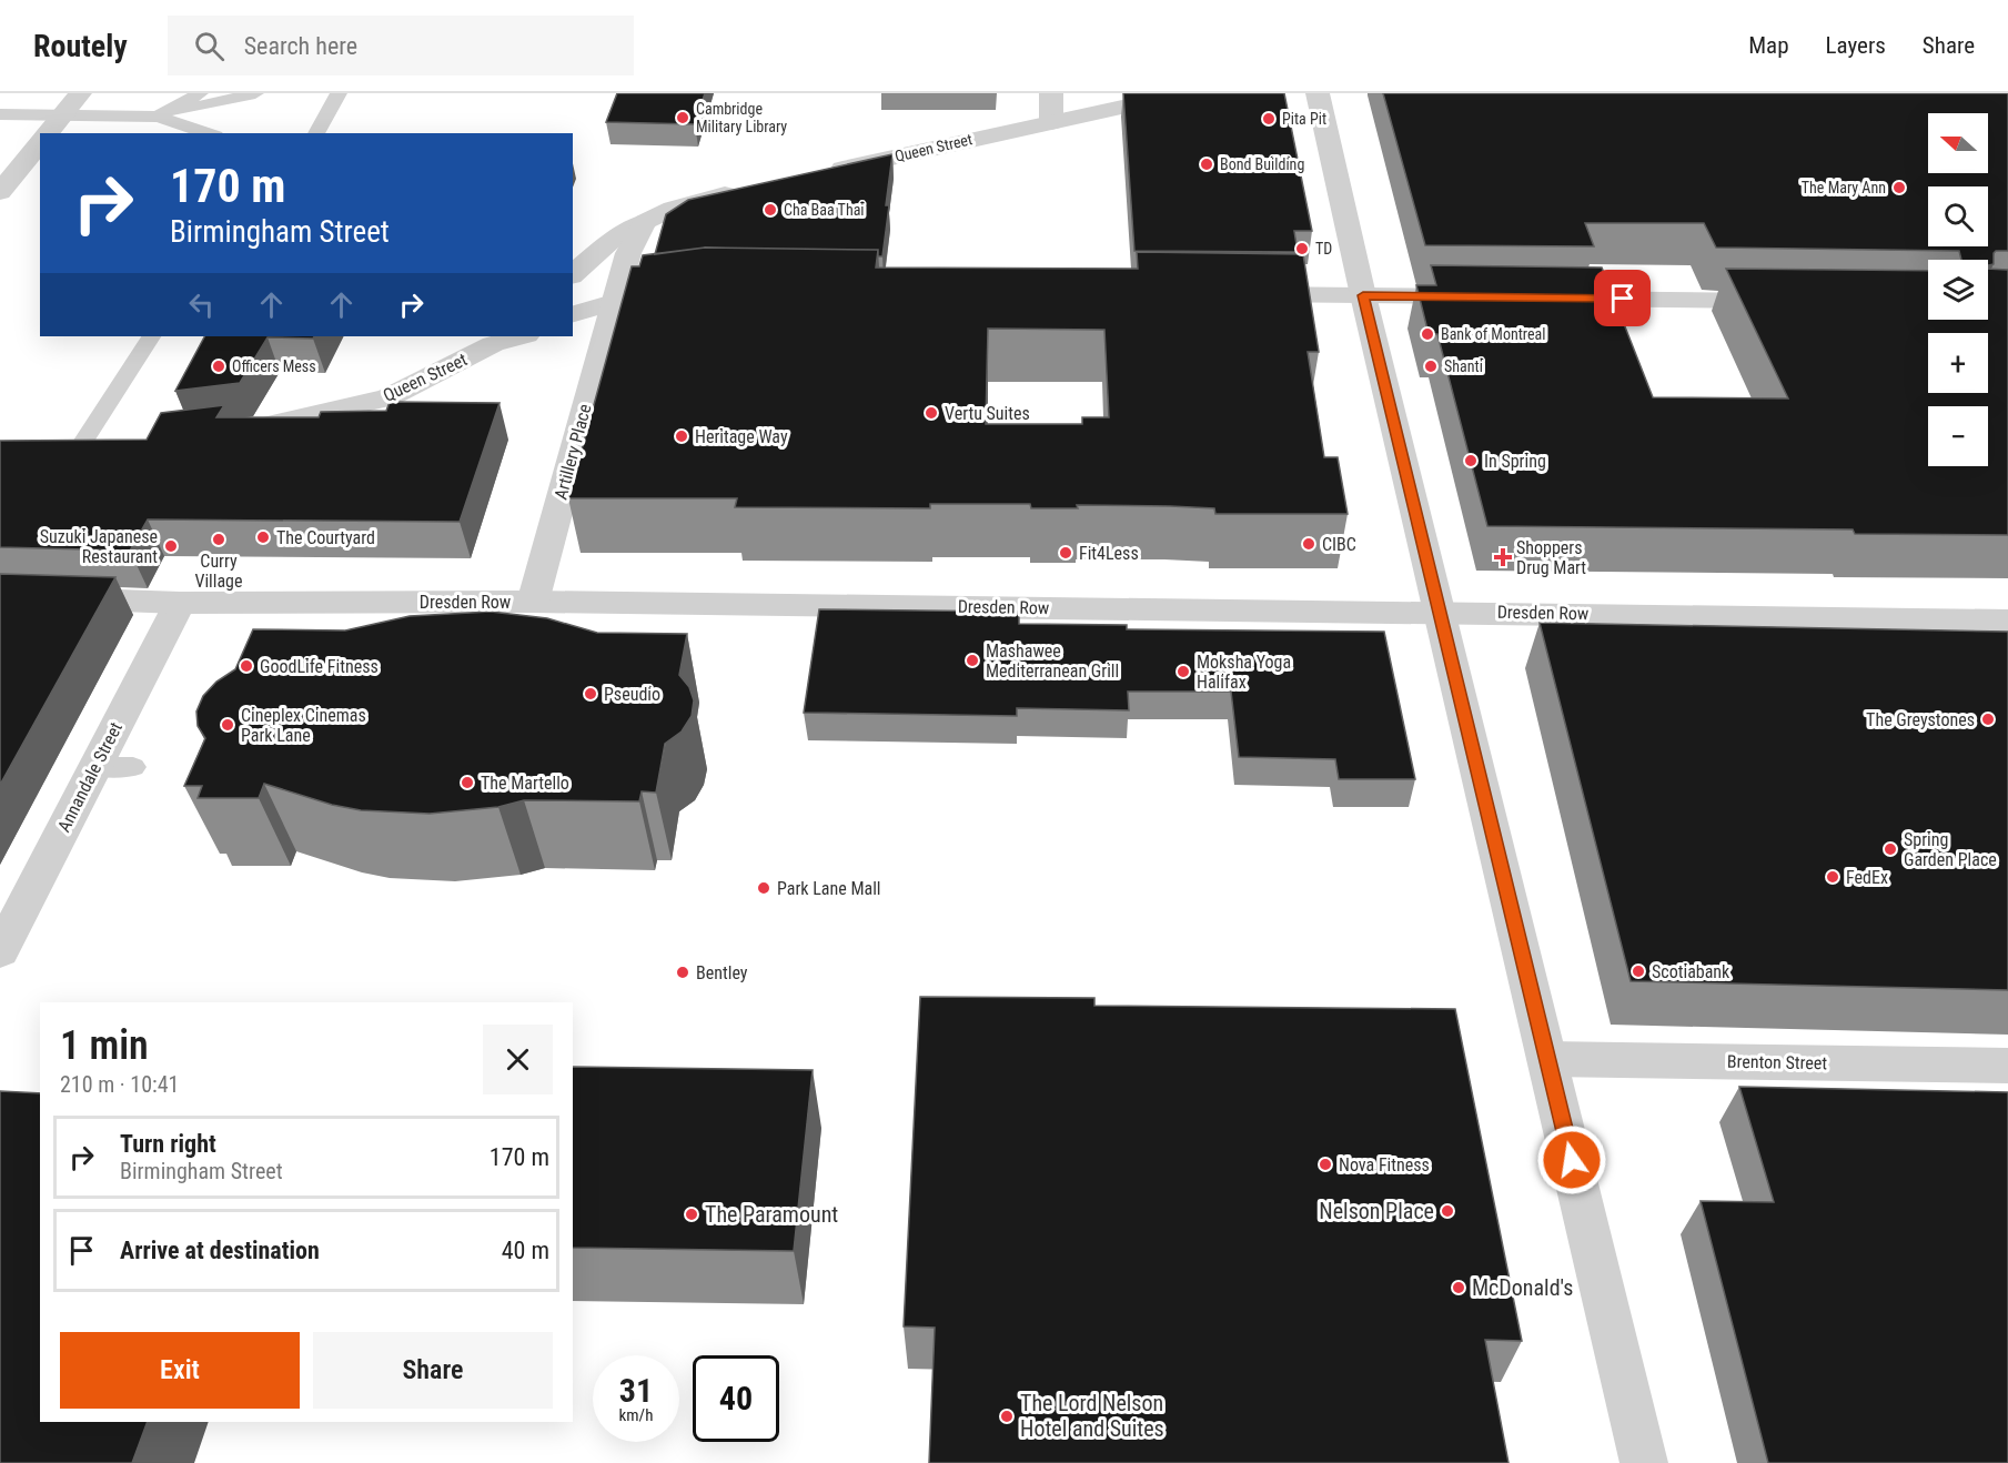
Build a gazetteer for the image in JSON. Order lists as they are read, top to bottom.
{
  "streets": {
    "street": [
      "Queen Street",
      "Artillery Place",
      "Dresden Row",
      "Annandale Street",
      "Brenton Street"
    ]
  },
  "crossings": [
    ["Artillery Place", "Dresden Row"],
    ["Dresden Row", "Annandale Street"]
  ],
  "places": {
    "other": [
      "Cambridge Military Library",
      "Pita Pit",
      "Bond Building",
      "The Mary Ann",
      "Cha Baa Thai",
      "TD",
      "Bank of Montreal",
      "Officers Mess",
      "Shanti",
      "Vertu Suites",
      "Heritage Way",
      "In Spring",
      "The Courtyard",
      "Curry Village",
      "CIBC",
      "Suzuki Japanese Restaurant",
      "Fit4Less",
      "Mashawee Mediterranean Grill",
      "GoodLife Fitness",
      "Moksha Yoga Halifax",
      "Pseudio",
      "The Greystones",
      "Cineplex Cinemas Park Lane",
      "The Martello",
      "Spring Garden Place",
      "FedEx",
      "Park Lane Mall",
      "Scotiabank",
      "Bentley",
      "Nova Fitness",
      "Nelson Place",
      "The Paramount",
      "McDonald's",
      "The Lord Nelson Hotel and Suites"
    ],
    "health": ["Shoppers Drug Mart"]
  },
  "north": "left",
  "page": {
    "header": "Routely",
    "search": "Search here",
    "nav": ["Map", "Layers", "Share"],
    "map_buttons": ["+", "−"],
    "turn": ["170 m", "Birmingham Street"],
    "heading": ["1 min", "210 m · 10:41"],
    "list": [
      {
        "name": "Turn right",
        "note": "Birmingham Street",
        "value": "170 m"
      },
      {
        "name": "Arrive at destination",
        "value": "40 m"
      }
    ],
    "buttons": ["Exit", "Share"],
    "speed": "31 km/h",
    "limit": "40"
  }
}
